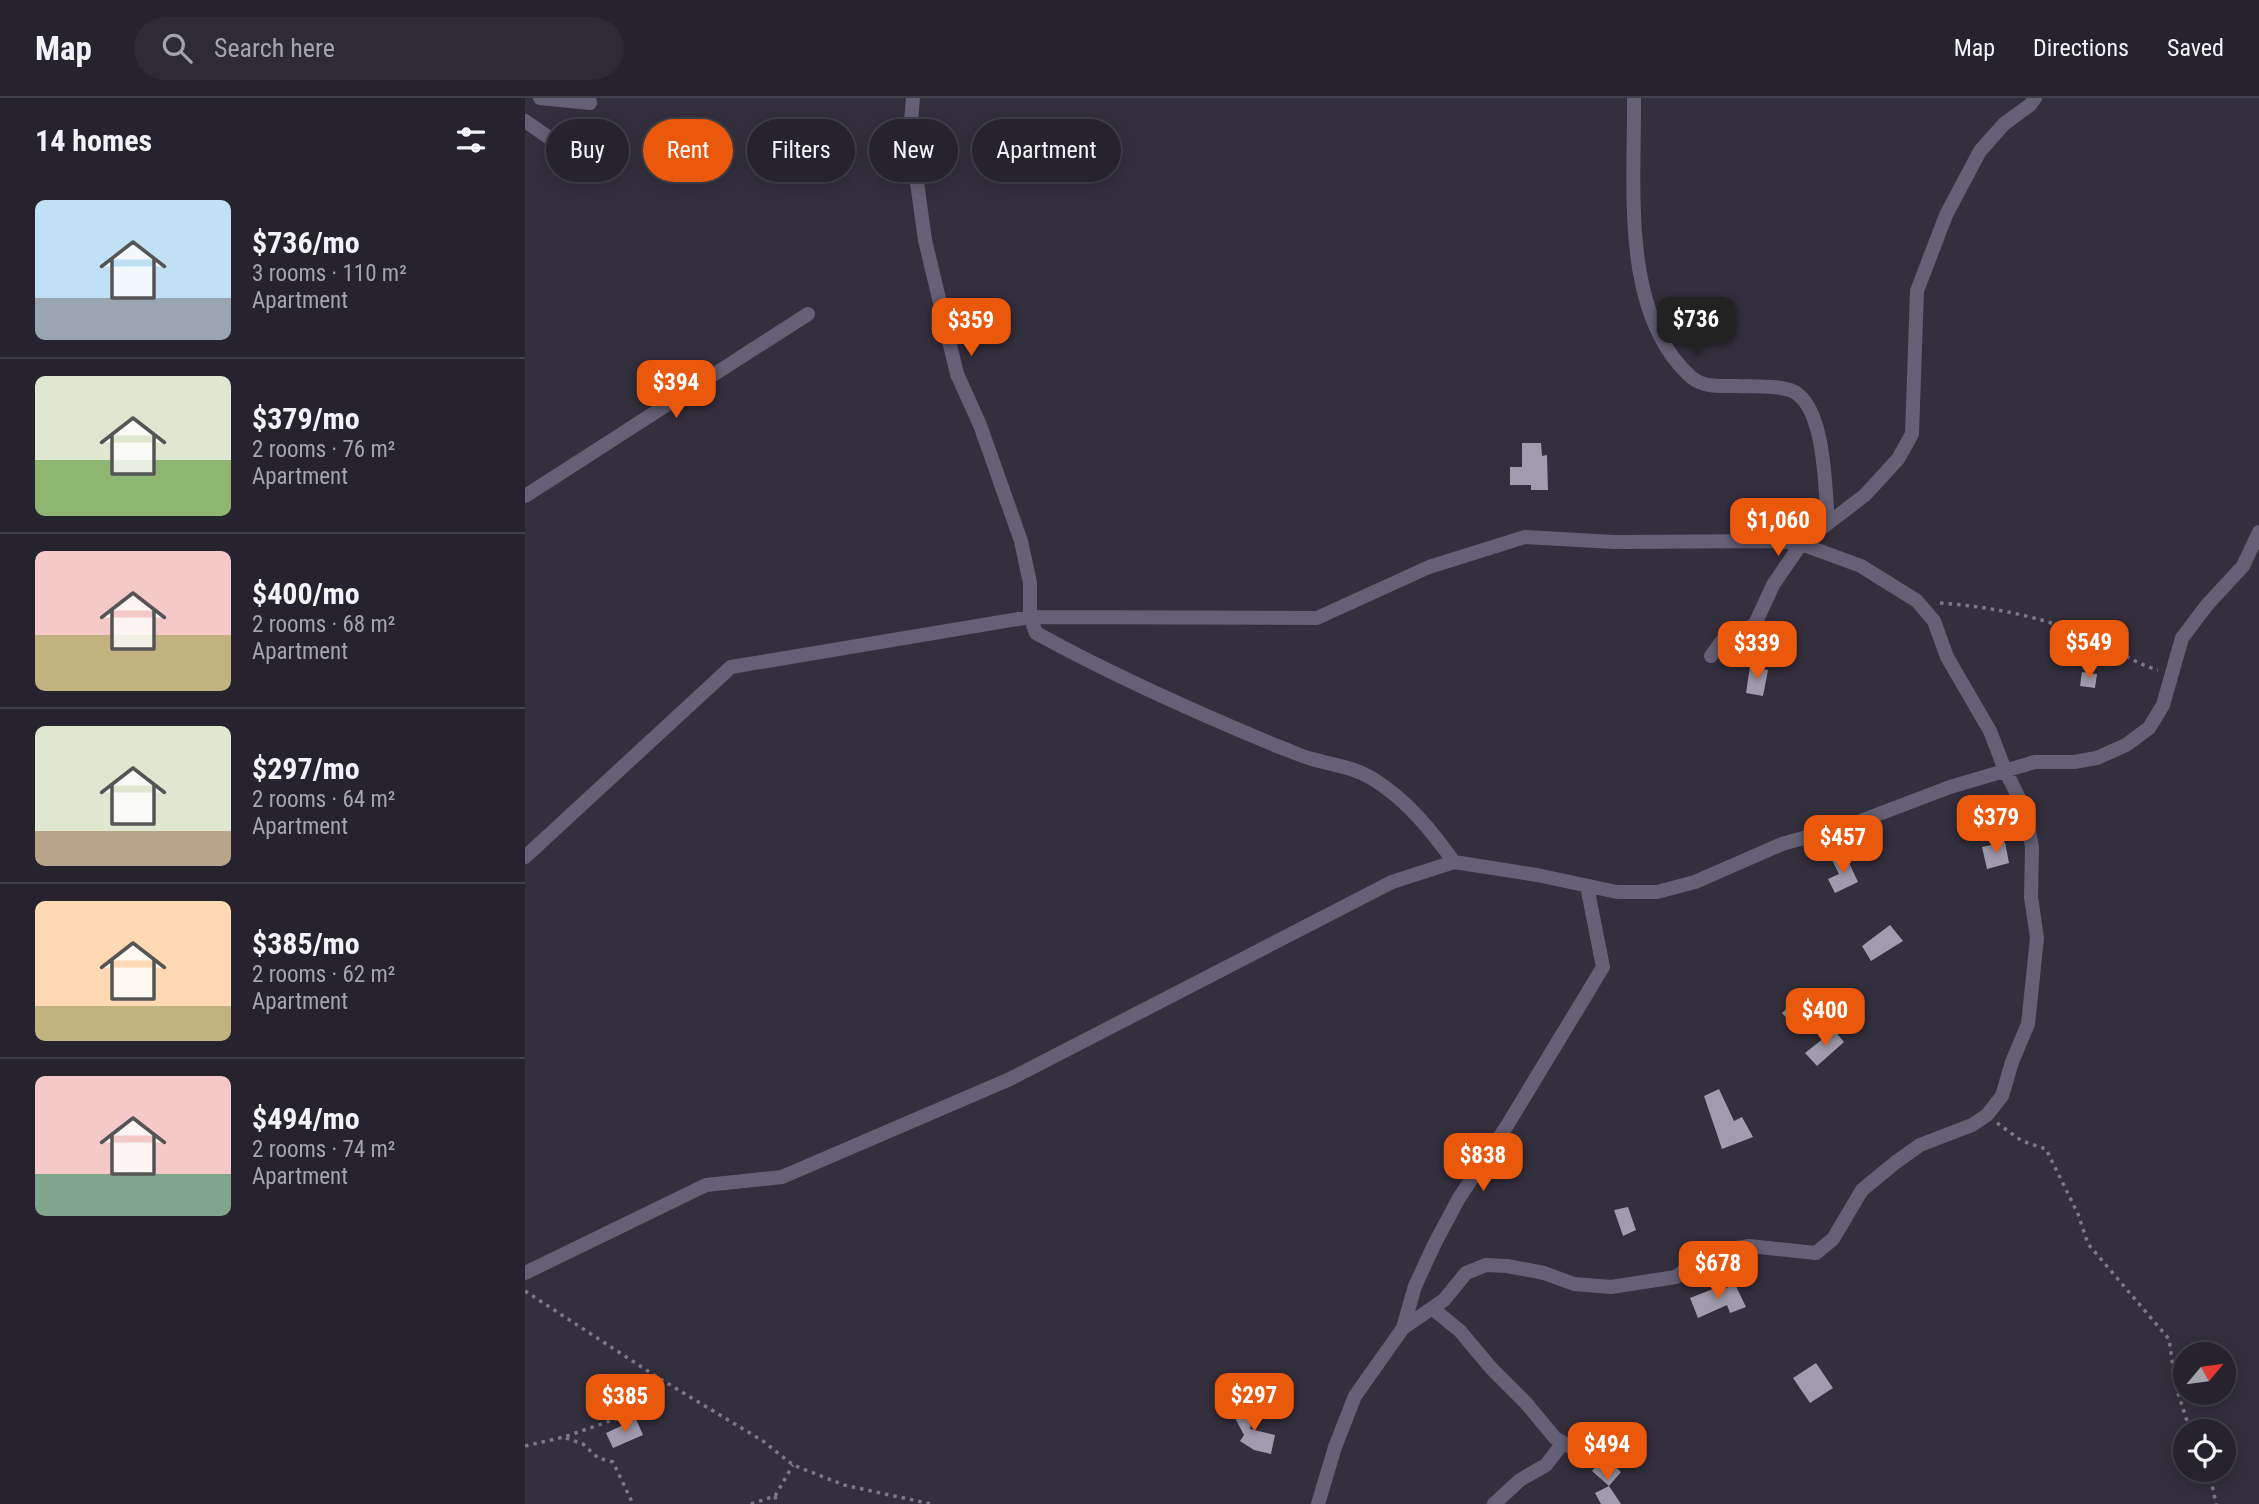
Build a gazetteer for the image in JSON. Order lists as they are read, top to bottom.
{
  "north": "top right",
  "page": {
    "header": "Map",
    "search": "Search here",
    "nav": ["Map", "Directions", "Saved"],
    "heading": "14 homes",
    "chip": [
      "Buy",
      "Rent",
      "Filters",
      "New",
      "Apartment"
    ],
    "list": [
      {
        "name": "$736/mo",
        "note": "3 rooms · 110 m² · Apartment"
      },
      {
        "name": "$379/mo",
        "note": "2 rooms · 76 m² · Apartment"
      },
      {
        "name": "$400/mo",
        "note": "2 rooms · 68 m² · Apartment"
      },
      {
        "name": "$297/mo",
        "note": "2 rooms · 64 m² · Apartment"
      },
      {
        "name": "$385/mo",
        "note": "2 rooms · 62 m² · Apartment"
      },
      {
        "name": "$494/mo",
        "note": "2 rooms · 74 m² · Apartment"
      }
    ],
    "price": [
      "$736",
      "$359",
      "$394",
      "$1,060",
      "$549",
      "$339",
      "$379",
      "$457",
      "$400",
      "$838",
      "$678",
      "$297",
      "$385",
      "$494"
    ]
  }
}
